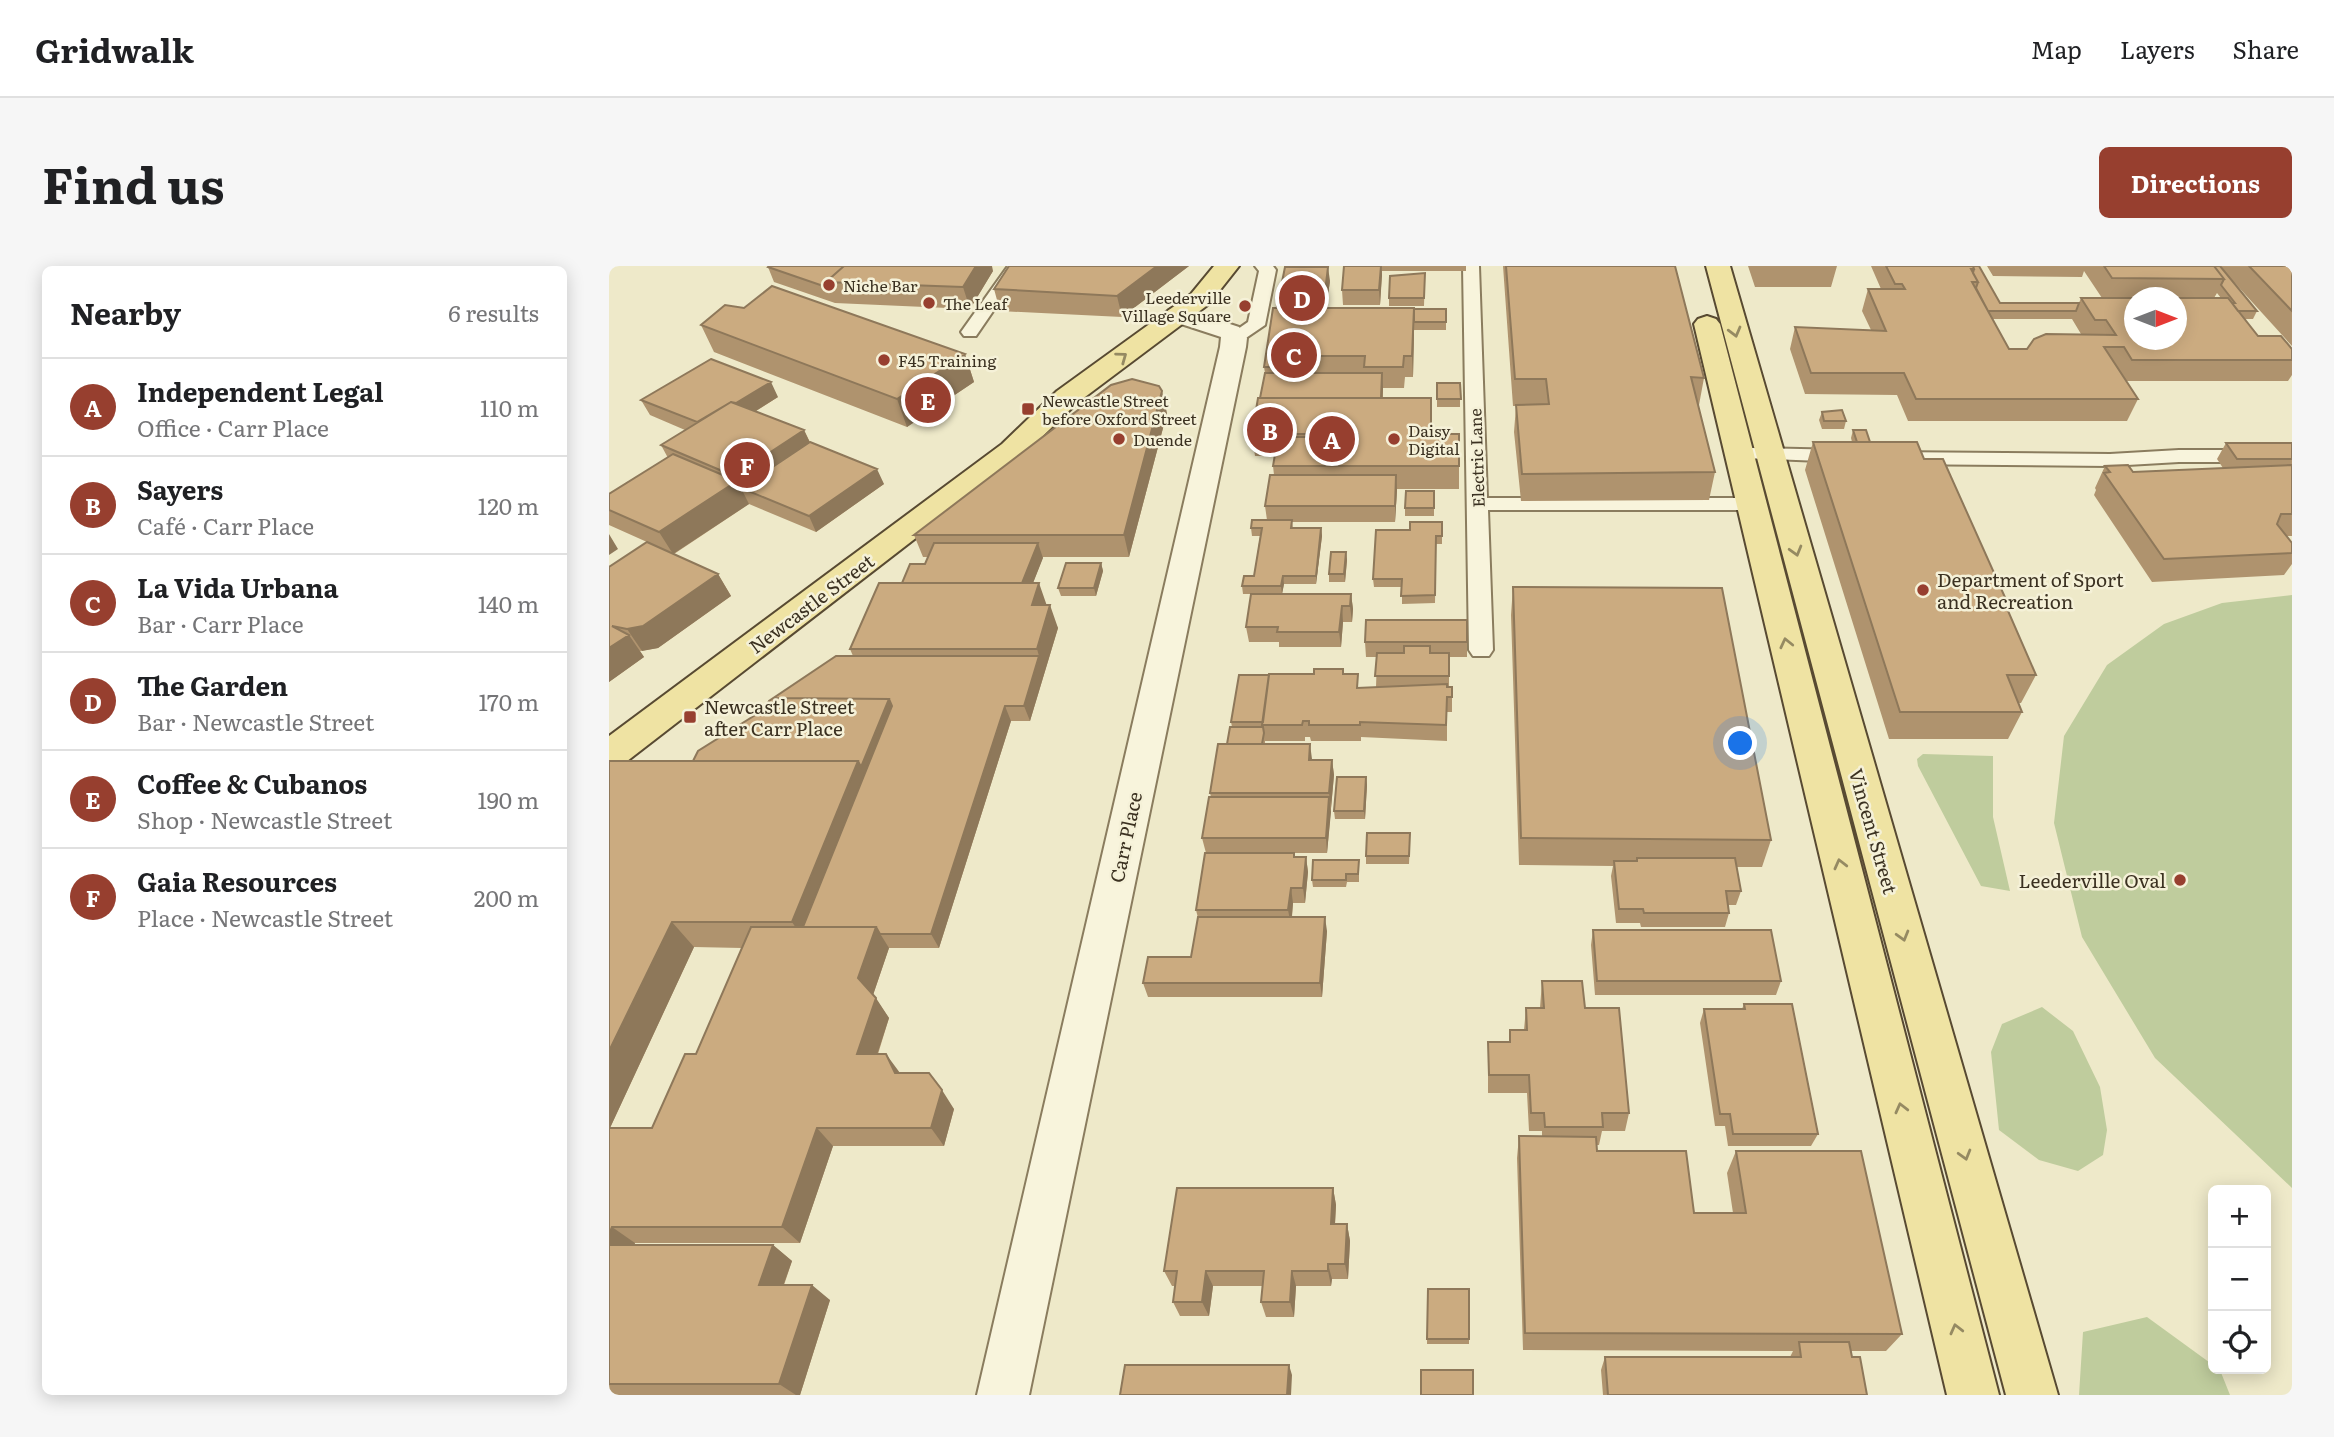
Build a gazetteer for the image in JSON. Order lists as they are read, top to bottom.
{
  "streets": {
    "main road": ["Newcastle Street", "Vincent Street"],
    "street": ["Carr Place"],
    "lane": ["Electric Lane"]
  },
  "crossings": [
    ["Newcastle Street", "Carr Place"]
  ],
  "places": {
    "other": [
      "Niche Bar",
      "The Leaf",
      "Leederville Village Square",
      "F45 Training",
      "Duende",
      "Daisy Digital",
      "Department of Sport and Recreation",
      "Leederville Oval"
    ],
    "transit": ["Newcastle Street before Oxford Street", "Newcastle Street after Carr Place"]
  },
  "north": "right",
  "page": {
    "header": "Gridwalk",
    "nav": ["Map", "Layers", "Share"],
    "title": "Find us",
    "buttons": "Directions",
    "heading": ["Nearby", "6 results"],
    "pins": [
      "D",
      "C",
      "E",
      "B",
      "A",
      "F"
    ],
    "list": [
      {
        "mark": "A",
        "name": "Independent Legal",
        "note": "Office · Carr Place",
        "value": "110 m"
      },
      {
        "mark": "B",
        "name": "Sayers",
        "note": "Café · Carr Place",
        "value": "120 m"
      },
      {
        "mark": "C",
        "name": "La Vida Urbana",
        "note": "Bar · Carr Place",
        "value": "140 m"
      },
      {
        "mark": "D",
        "name": "The Garden",
        "note": "Bar · Newcastle Street",
        "value": "170 m"
      },
      {
        "mark": "E",
        "name": "Coffee & Cubanos",
        "note": "Shop · Newcastle Street",
        "value": "190 m"
      },
      {
        "mark": "F",
        "name": "Gaia Resources",
        "note": "Place · Newcastle Street",
        "value": "200 m"
      }
    ],
    "map_buttons": ["+", "−"]
  }
}
